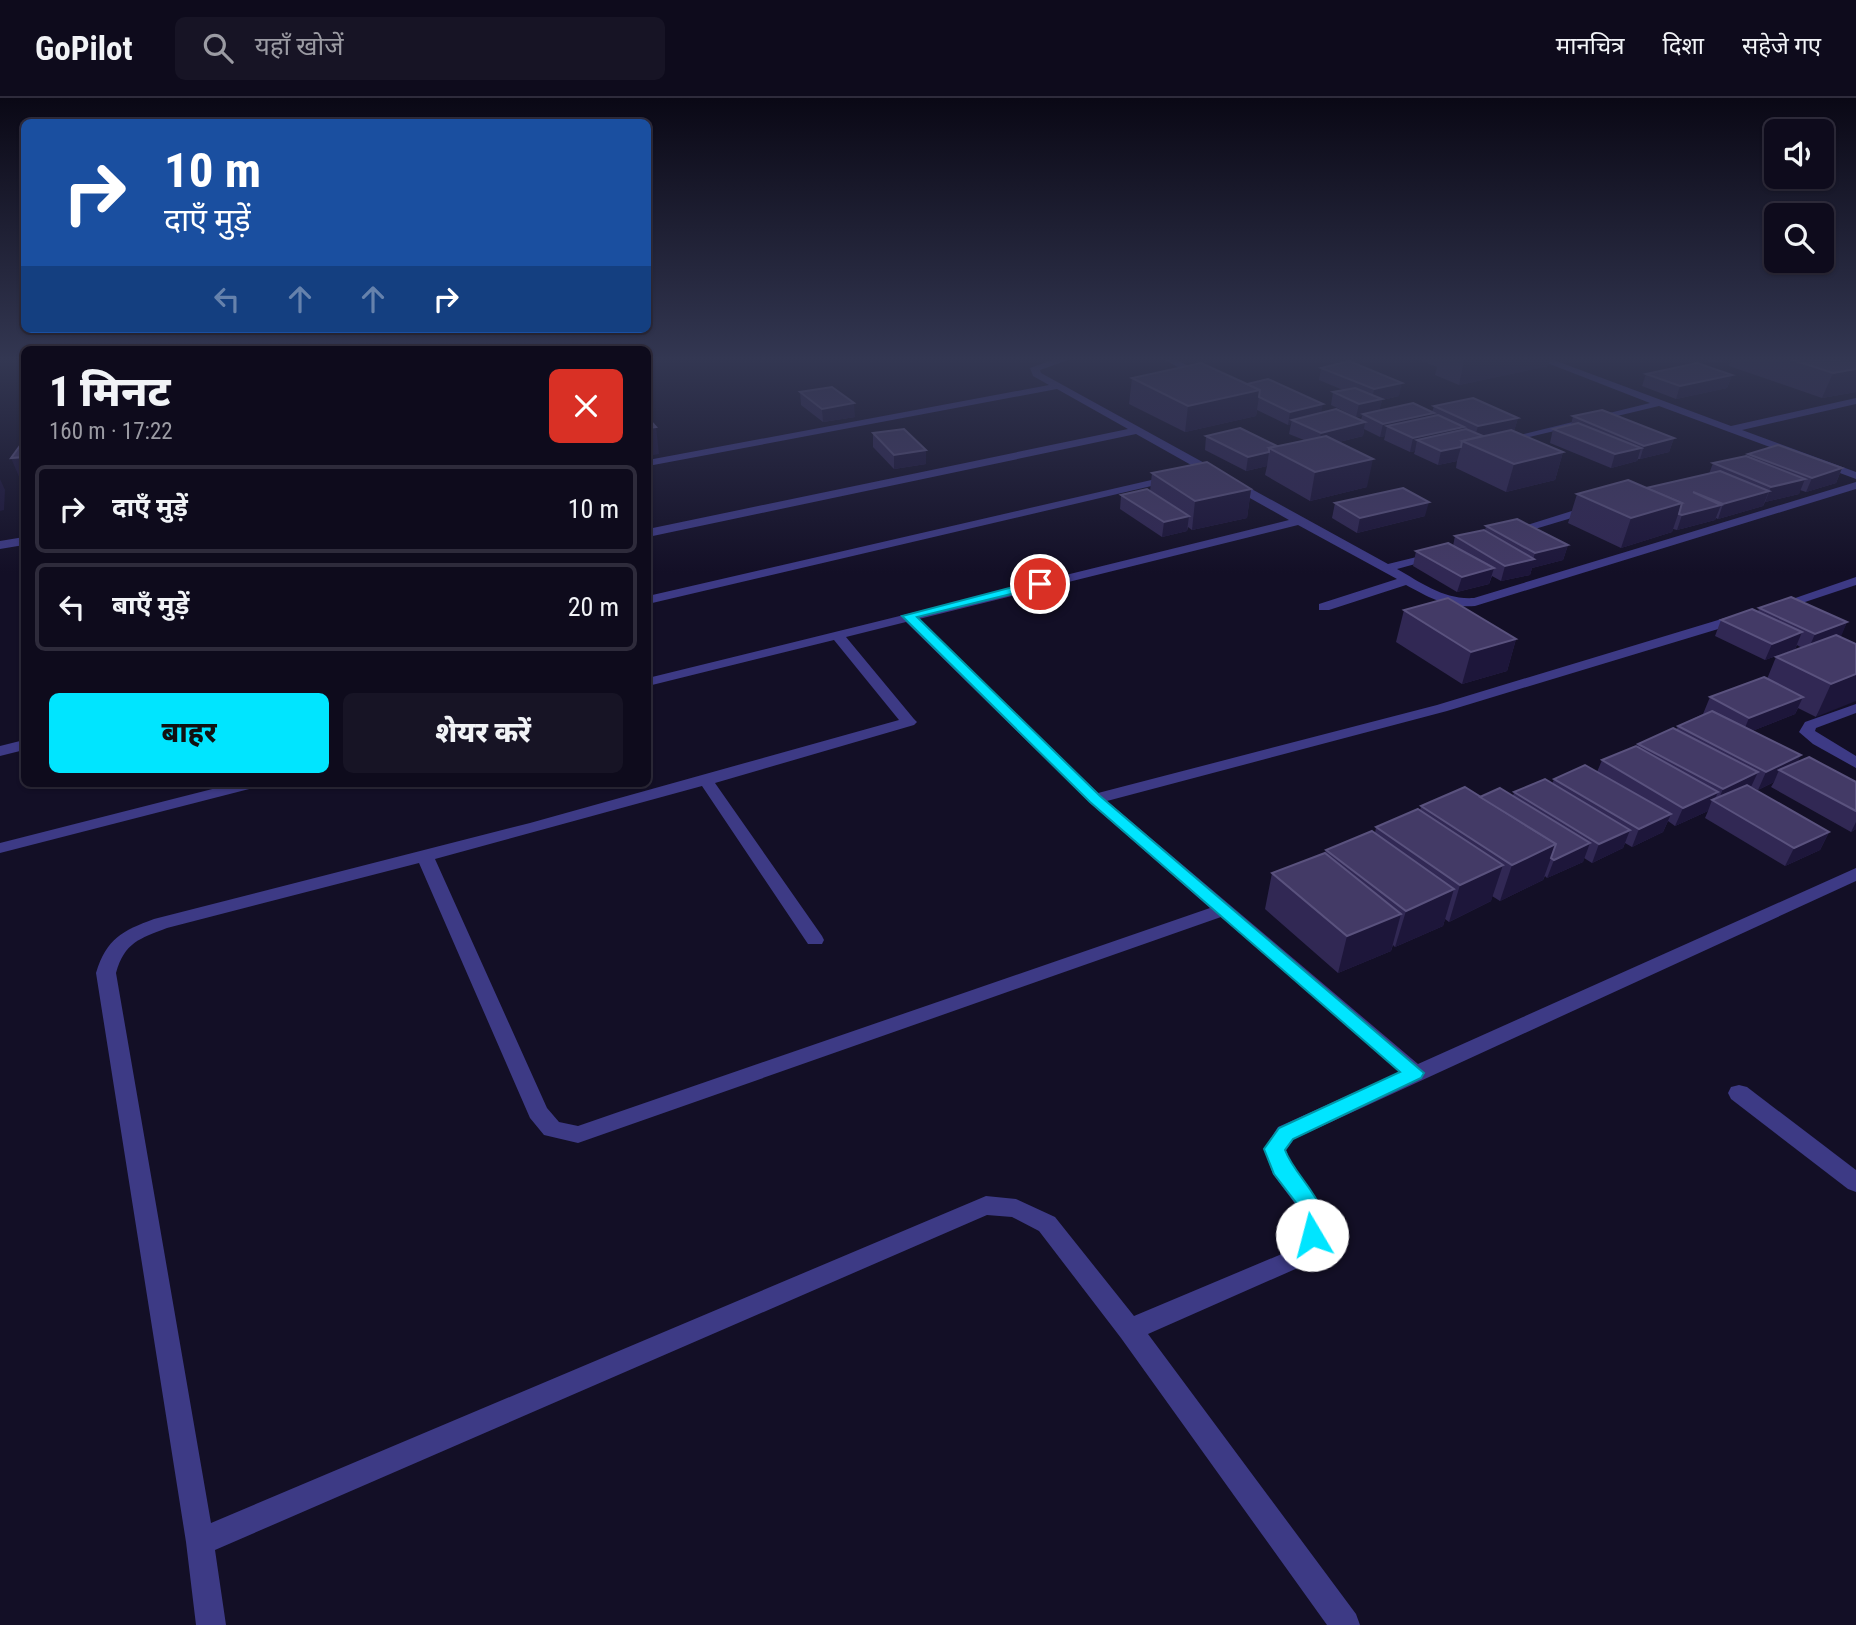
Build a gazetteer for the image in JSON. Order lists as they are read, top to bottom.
{
  "page": {
    "header": "GoPilot",
    "search": "यहाँ खोजें",
    "nav": ["मानचित्र", "दिशा", "सहेजे गए"],
    "turn": ["10 m", "दाएँ मुड़ें"],
    "heading": ["1 मिनट", "160 m · 17:22"],
    "list": [
      {
        "name": "दाएँ मुड़ें",
        "value": "10 m"
      },
      {
        "name": "बाएँ मुड़ें",
        "value": "20 m"
      }
    ],
    "buttons": ["बाहर", "शेयर करें"]
  }
}
